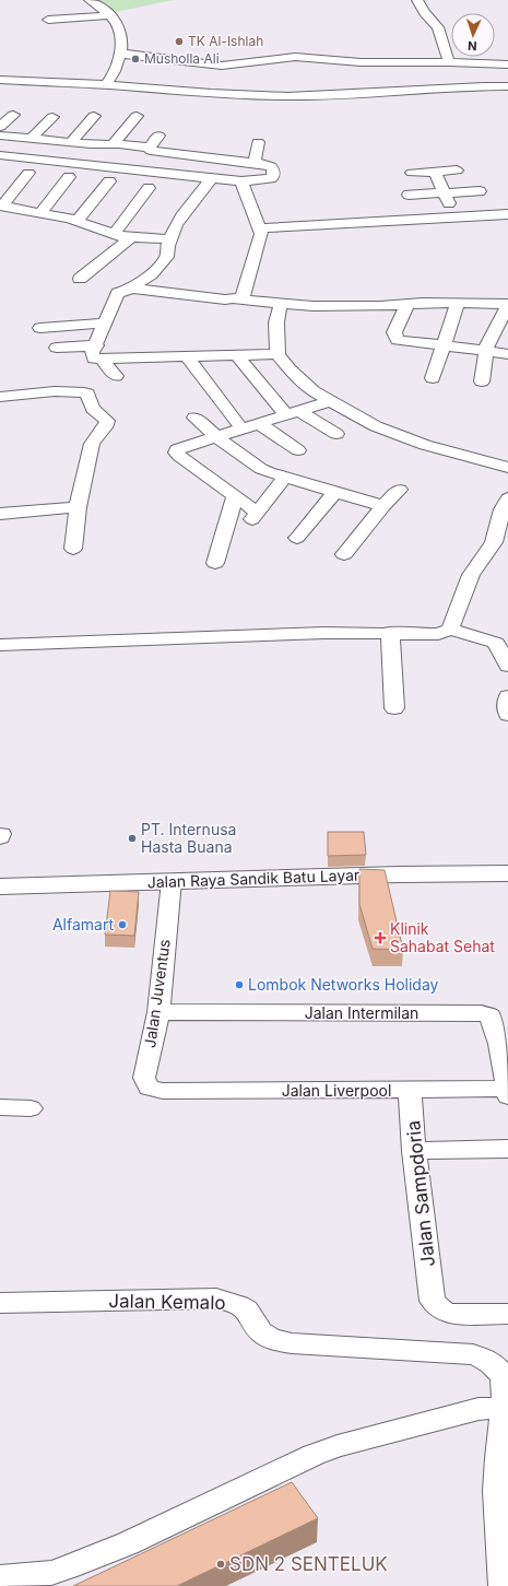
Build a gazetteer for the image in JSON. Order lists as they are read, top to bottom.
{
  "streets": {
    "main road": ["Jalan Raya Sandik Batu Layar"],
    "street": [
      "Jalan Juventus",
      "Jalan Intermilan",
      "Jalan Liverpool",
      "Jalan Sampdoria",
      "Jalan Kemalo"
    ]
  },
  "crossings": [
    ["Jalan Raya Sandik Batu Layar", "Jalan Juventus"],
    ["Jalan Juventus", "Jalan Intermilan"],
    ["Jalan Juventus", "Jalan Liverpool"],
    ["Jalan Intermilan", "Jalan Liverpool"],
    ["Jalan Liverpool", "Jalan Sampdoria"]
  ],
  "places": {
    "other": [
      "TK Al-Ishlah",
      "Musholla Ali",
      "PT. Internusa Hasta Buana",
      "Alfamart",
      "Lombok Networks Holiday",
      "SDN 2 SENTELUK"
    ],
    "health": ["Klinik Sahabat Sehat"]
  },
  "north": "bottom"
}
